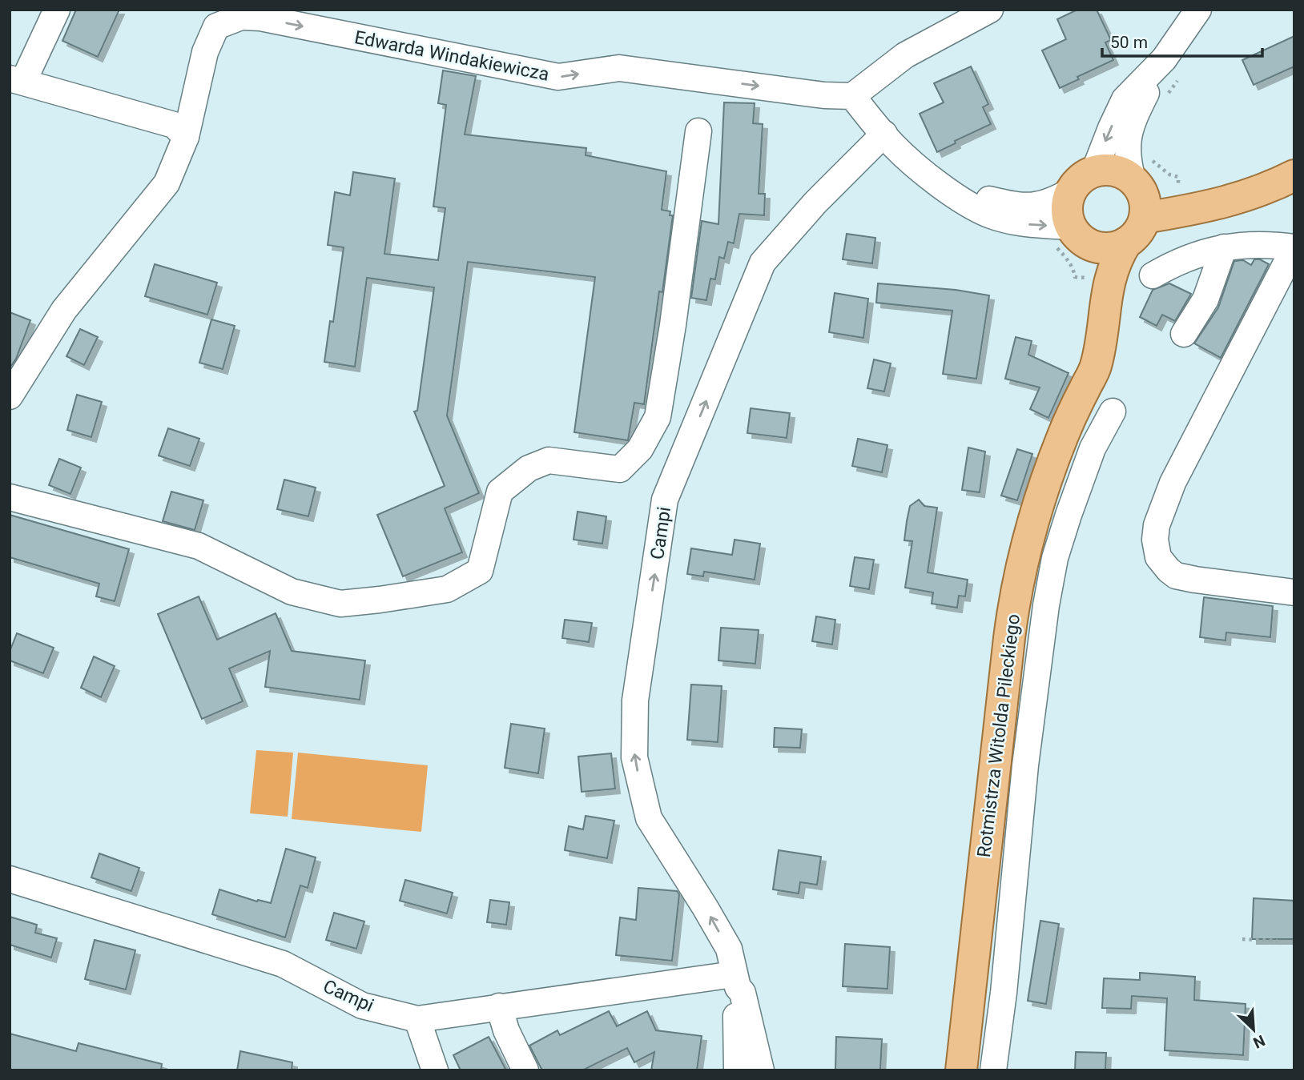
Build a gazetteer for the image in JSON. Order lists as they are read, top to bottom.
{
  "streets": {
    "main road": ["Rotmistrza Witolda Pileckiego"],
    "street": ["Edwarda Windakiewicza", "Campi"]
  },
  "one_way": ["Edwarda Windakiewicza", "Campi"],
  "scale_bar": "50 m",
  "north": "bottom right"
}
